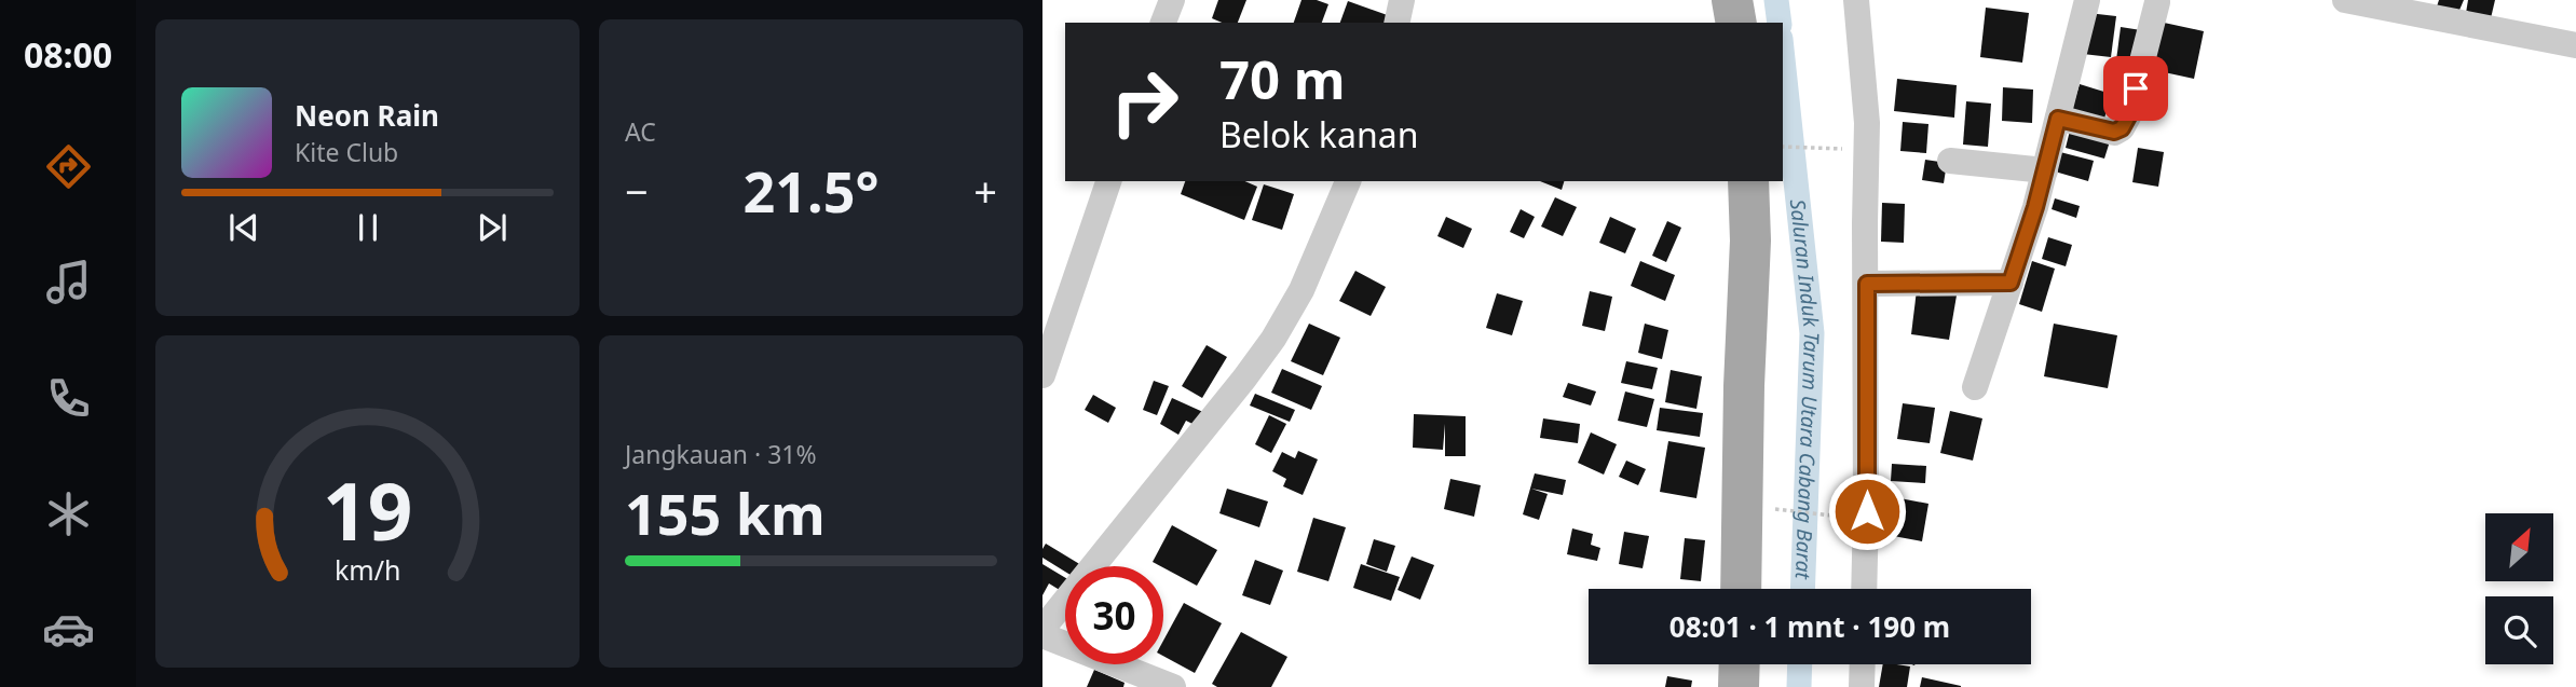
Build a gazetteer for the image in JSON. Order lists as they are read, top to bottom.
{
  "water": ["Saluran Induk Tarum Utara Cabang Barat"],
  "north": "top right",
  "page": {
    "tabs": "08:00",
    "tile": [
      "AC",
      ["Jangkauan · 31%", "155 km"]
    ],
    "turn": ["70 m", "Belok kanan"],
    "song": ["Neon Rain", "Kite Club"],
    "heat": ["−", "21.5°", "+"],
    "limit": "30",
    "trip": "08:01 · 1 mnt · 190 m",
    "gauge": ["19", "km/h"]
  }
}
